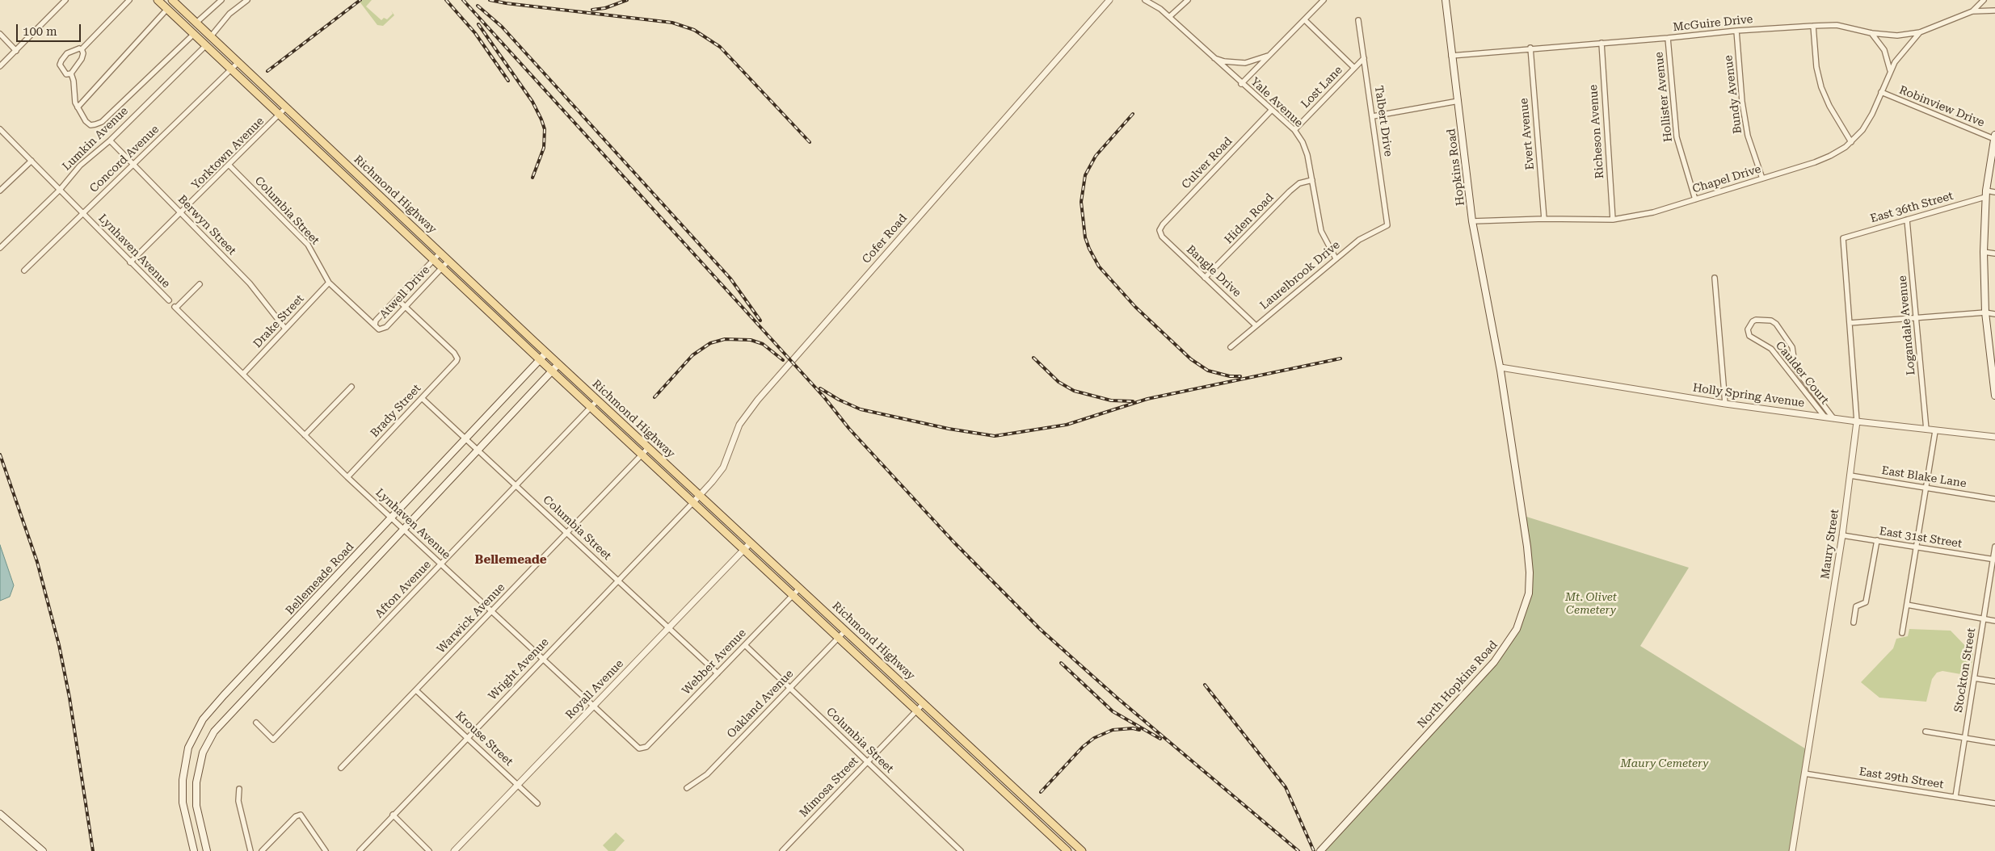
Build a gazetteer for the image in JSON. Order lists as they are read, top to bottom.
{
  "streets": {
    "main road": [
      "Hopkins Road",
      "Richmond Highway",
      "Bellemeade Road",
      "North Hopkins Road"
    ],
    "street": [
      "McGuire Drive",
      "Lost Lane",
      "Bundy Avenue",
      "Hollister Avenue",
      "Yale Avenue",
      "Robinview Drive",
      "Talbert Drive",
      "Richeson Avenue",
      "Evert Avenue",
      "Lumkin Avenue",
      "Yorktown Avenue",
      "Concord Avenue",
      "Culver Road",
      "Chapel Drive",
      "East 36th Street",
      "Columbia Street",
      "Hiden Road",
      "Berwyn Street",
      "Cofer Road",
      "Lynhaven Avenue",
      "Bangle Drive",
      "Laurelbrook Drive",
      "Atwell Drive",
      "Drake Street",
      "Logandale Avenue",
      "Caulder Court",
      "Holly Spring Avenue",
      "Brady Street",
      "East Blake Lane",
      "East 31st Street",
      "Maury Street",
      "Afton Avenue",
      "Warwick Avenue",
      "Webber Avenue",
      "Wright Avenue",
      "Stockton Street",
      "Royall Avenue",
      "Oakland Avenue",
      "Krouse Street",
      "East 29th Street",
      "Mimosa Street"
    ]
  },
  "crossings": [
    ["McGuire Drive", "Bundy Avenue"],
    ["McGuire Drive", "Hollister Avenue"],
    ["McGuire Drive", "Richeson Avenue"],
    ["McGuire Drive", "Evert Avenue"],
    ["McGuire Drive", "Hopkins Road"],
    ["McGuire Drive", "Chapel Drive"],
    ["Lost Lane", "Yale Avenue"],
    ["Lost Lane", "Talbert Drive"],
    ["Bundy Avenue", "Chapel Drive"],
    ["Hollister Avenue", "Chapel Drive"],
    ["Yale Avenue", "Culver Road"],
    ["Yale Avenue", "Hiden Road"],
    ["Yale Avenue", "Laurelbrook Drive"],
    ["Robinview Drive", "Chapel Drive"],
    ["Talbert Drive", "Laurelbrook Drive"],
    ["Richeson Avenue", "Chapel Drive"],
    ["Evert Avenue", "Chapel Drive"],
    ["Lumkin Avenue", "Richmond Highway"],
    ["Lumkin Avenue", "Berwyn Street"],
    ["Lumkin Avenue", "Lynhaven Avenue"],
    ["Yorktown Avenue", "Richmond Highway"],
    ["Yorktown Avenue", "Columbia Street"],
    ["Yorktown Avenue", "Berwyn Street"],
    ["Yorktown Avenue", "Lynhaven Avenue"],
    ["Concord Avenue", "Richmond Highway"],
    ["Concord Avenue", "Berwyn Street"],
    ["Concord Avenue", "Lynhaven Avenue"],
    ["Culver Road", "Bangle Drive"],
    ["Hopkins Road", "Chapel Drive"],
    ["Hopkins Road", "North Hopkins Road"],
    ["Richmond Highway", "Cofer Road"],
    ["Richmond Highway", "Atwell Drive"],
    ["Richmond Highway", "Bellemeade Road"],
    ["Richmond Highway", "Afton Avenue"],
    ["Richmond Highway", "Warwick Avenue"],
    ["Richmond Highway", "Webber Avenue"],
    ["Richmond Highway", "Wright Avenue"],
    ["Richmond Highway", "Royall Avenue"],
    ["Richmond Highway", "Oakland Avenue"],
    ["Richmond Highway", "Mimosa Street"],
    ["East 36th Street", "Logandale Avenue"],
    ["East 36th Street", "Maury Street"],
    ["Columbia Street", "Atwell Drive"],
    ["Columbia Street", "Drake Street"],
    ["Columbia Street", "Brady Street"],
    ["Columbia Street", "Bellemeade Road"],
    ["Columbia Street", "Afton Avenue"],
    ["Columbia Street", "Warwick Avenue"],
    ["Columbia Street", "Webber Avenue"],
    ["Columbia Street", "Wright Avenue"],
    ["Columbia Street", "Royall Avenue"],
    ["Columbia Street", "Oakland Avenue"],
    ["Columbia Street", "Mimosa Street"],
    ["Hiden Road", "Bangle Drive"],
    ["Berwyn Street", "Drake Street"],
    ["Cofer Road", "Wright Avenue"],
    ["Lynhaven Avenue", "Drake Street"],
    ["Lynhaven Avenue", "Brady Street"],
    ["Lynhaven Avenue", "Bellemeade Road"],
    ["Lynhaven Avenue", "Afton Avenue"],
    ["Lynhaven Avenue", "Warwick Avenue"],
    ["Lynhaven Avenue", "Webber Avenue"],
    ["Lynhaven Avenue", "Wright Avenue"],
    ["Lynhaven Avenue", "Royall Avenue"],
    ["Bangle Drive", "Laurelbrook Drive"],
    ["Atwell Drive", "Brady Street"],
    ["Logandale Avenue", "Holly Spring Avenue"],
    ["Caulder Court", "Holly Spring Avenue"],
    ["Holly Spring Avenue", "Maury Street"],
    ["Holly Spring Avenue", "North Hopkins Road"],
    ["East Blake Lane", "Maury Street"],
    ["East 31st Street", "Maury Street"],
    ["East 31st Street", "Stockton Street"],
    ["Maury Street", "East 29th Street"],
    ["Warwick Avenue", "Krouse Street"],
    ["Wright Avenue", "Krouse Street"],
    ["Stockton Street", "East 29th Street"],
    ["Royall Avenue", "Krouse Street"]
  ],
  "districts": ["Bellemeade"],
  "parks": ["Mt. Olivet Cemetery", "Maury Cemetery"],
  "scale_bar": "100 m"
}
